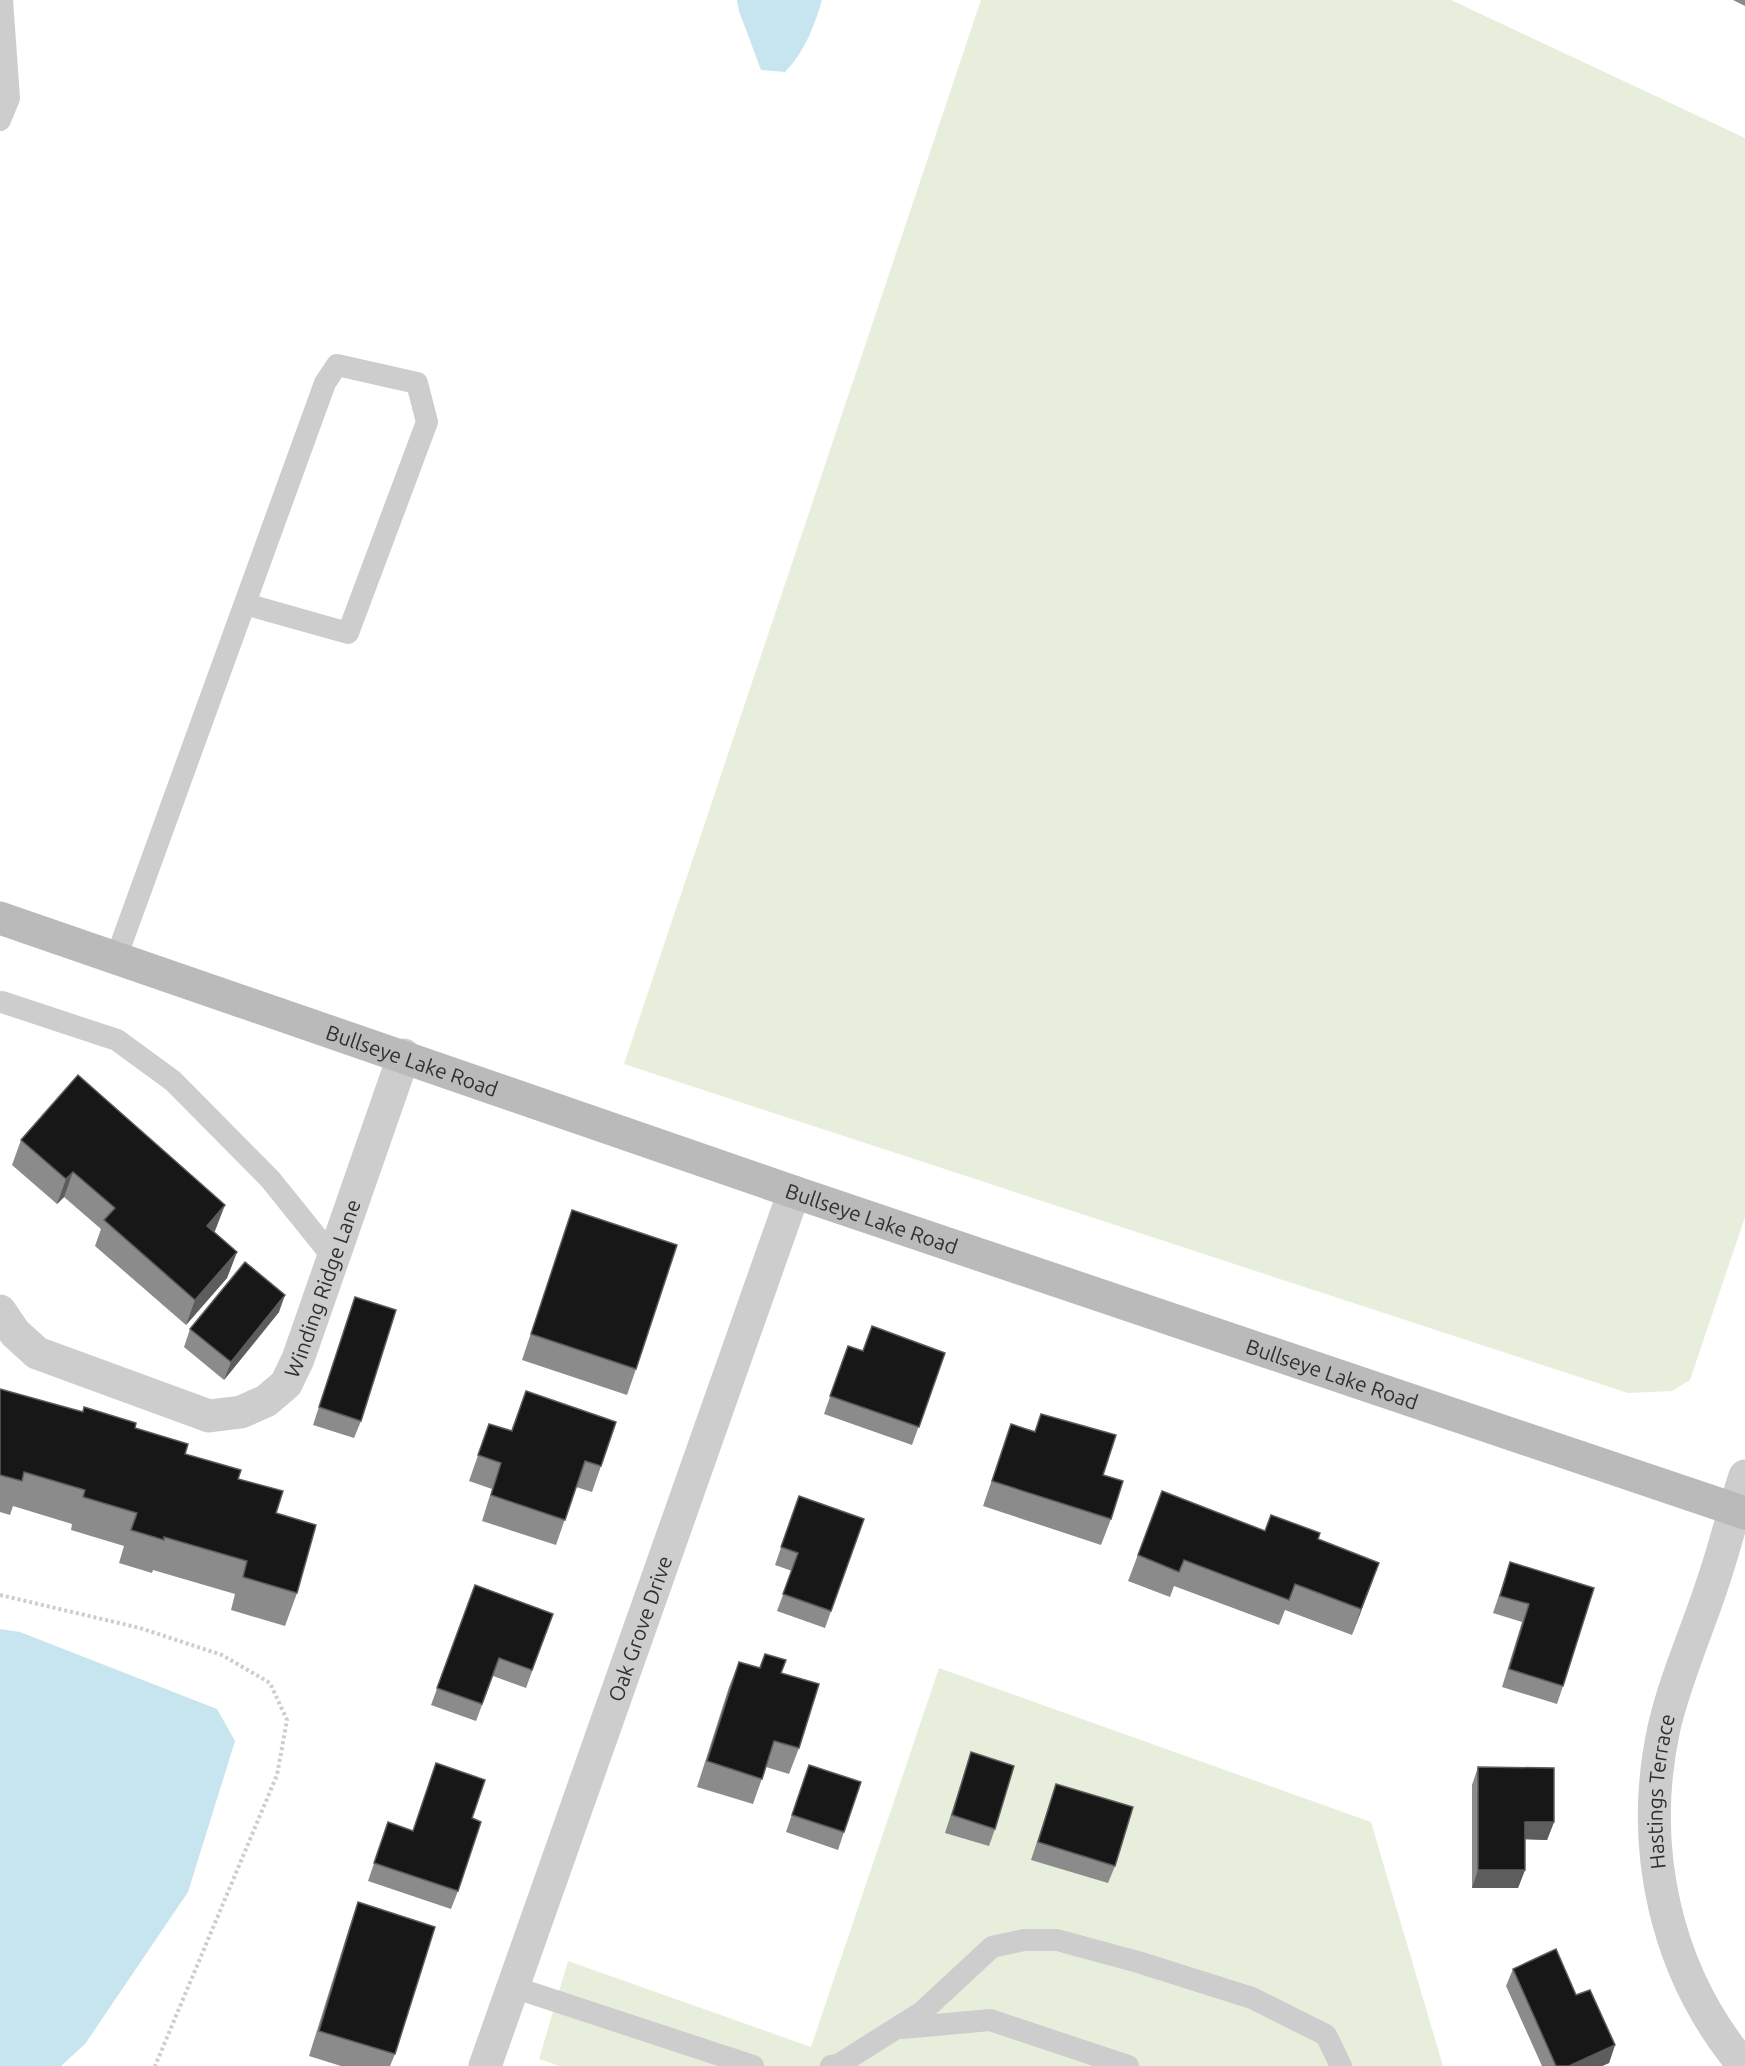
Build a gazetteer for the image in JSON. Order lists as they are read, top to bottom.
{
  "streets": {
    "street": [
      "Bullseye Lake Road",
      "Winding Ridge Lane",
      "Oak Grove Drive",
      "Hastings Terrace"
    ]
  },
  "crossings": [
    ["Bullseye Lake Road", "Winding Ridge Lane"],
    ["Bullseye Lake Road", "Oak Grove Drive"],
    ["Bullseye Lake Road", "Hastings Terrace"]
  ]
}
